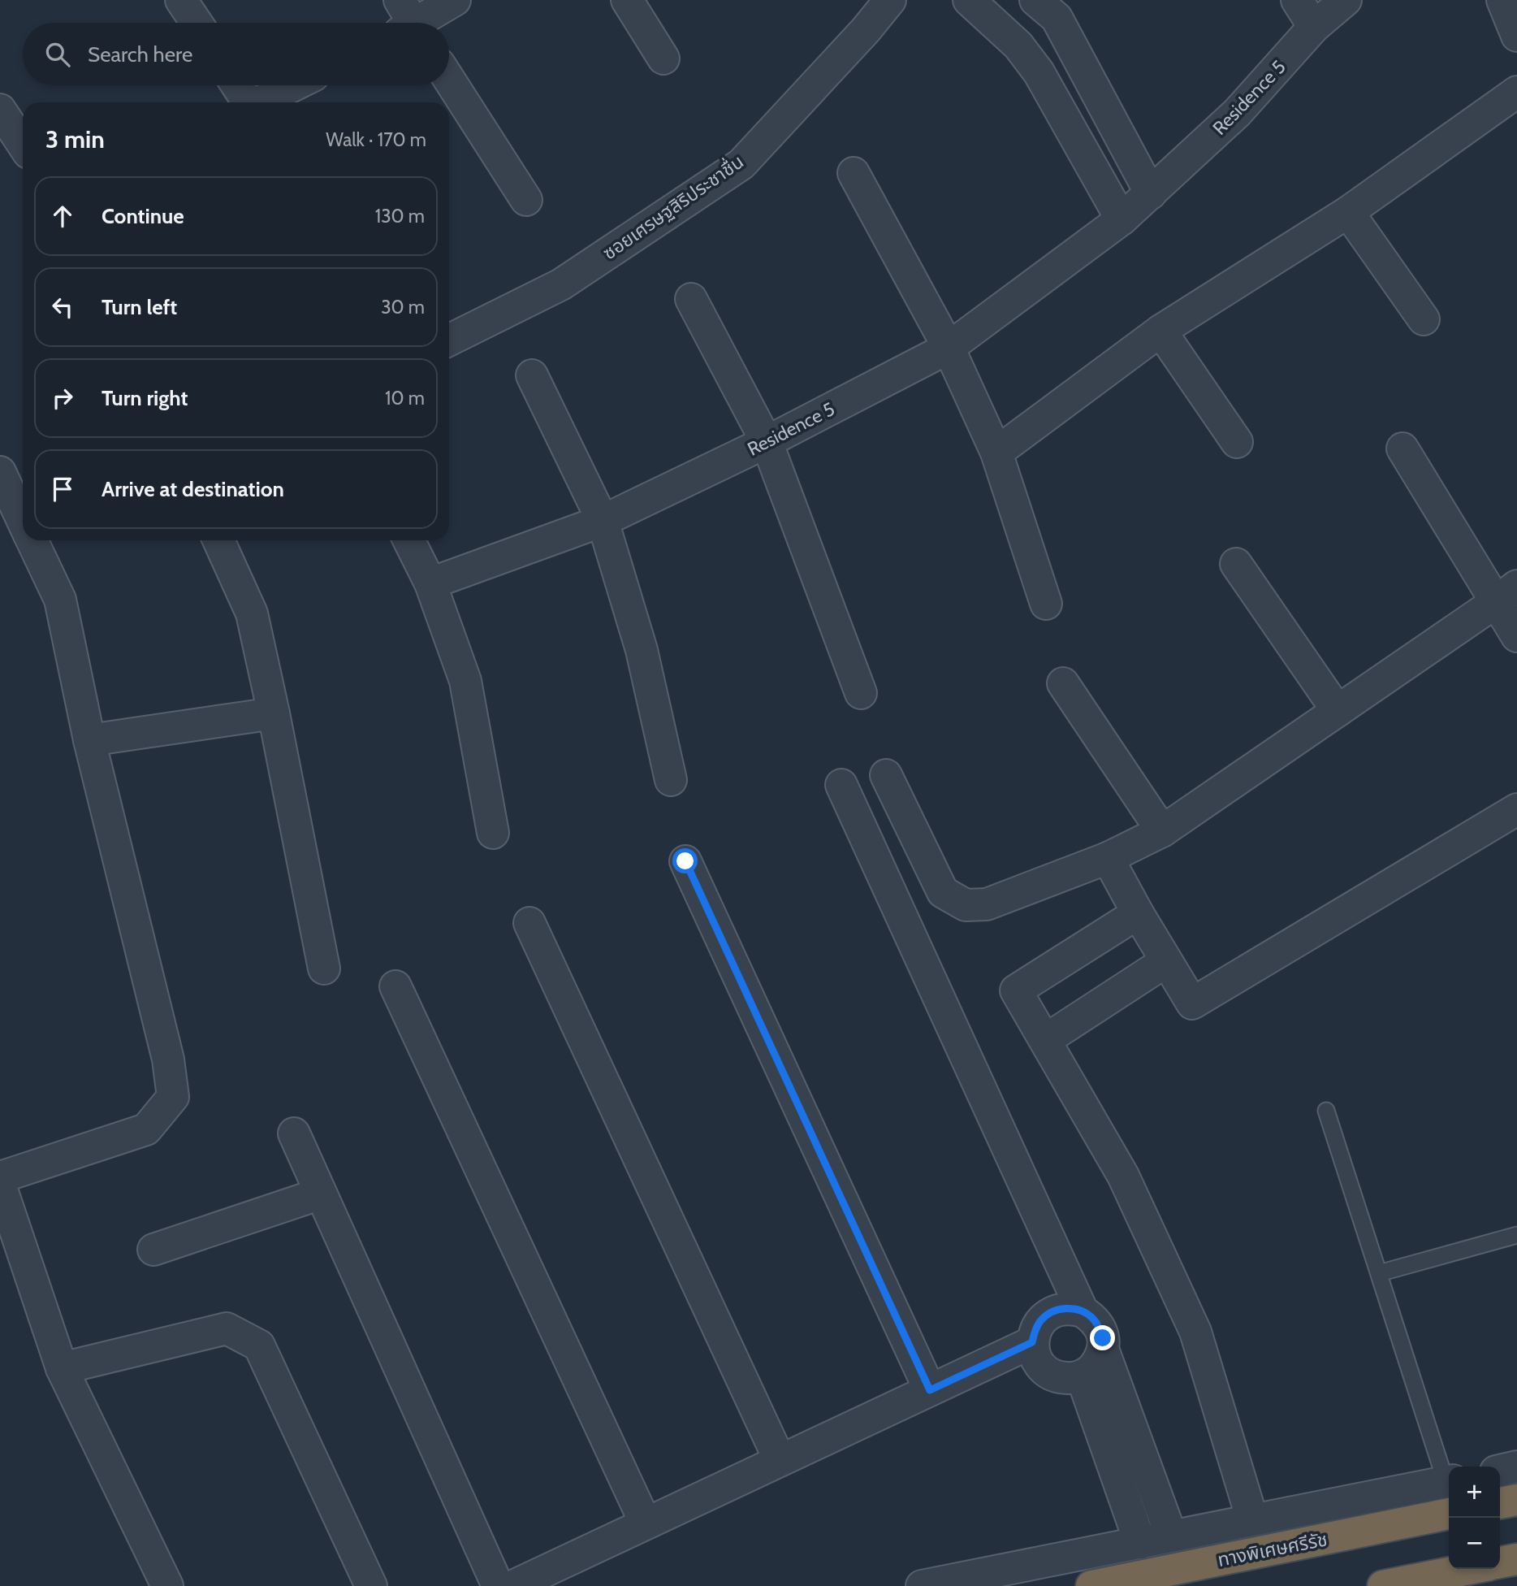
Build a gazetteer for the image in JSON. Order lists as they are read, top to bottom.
{
  "streets": {
    "highway": ["ทางพิเศษศรีรัช"],
    "street": ["Residence 5", "ซอยเศรษฐสิริประชาชื่น"]
  },
  "page": {
    "search": "Search here",
    "heading": ["3 min", "Walk · 170 m"],
    "list": [
      ["Continue", "130 m"],
      ["Turn left", "30 m"],
      ["Turn right", "10 m"],
      "Arrive at destination"
    ],
    "map_buttons": ["+", "−"]
  }
}
